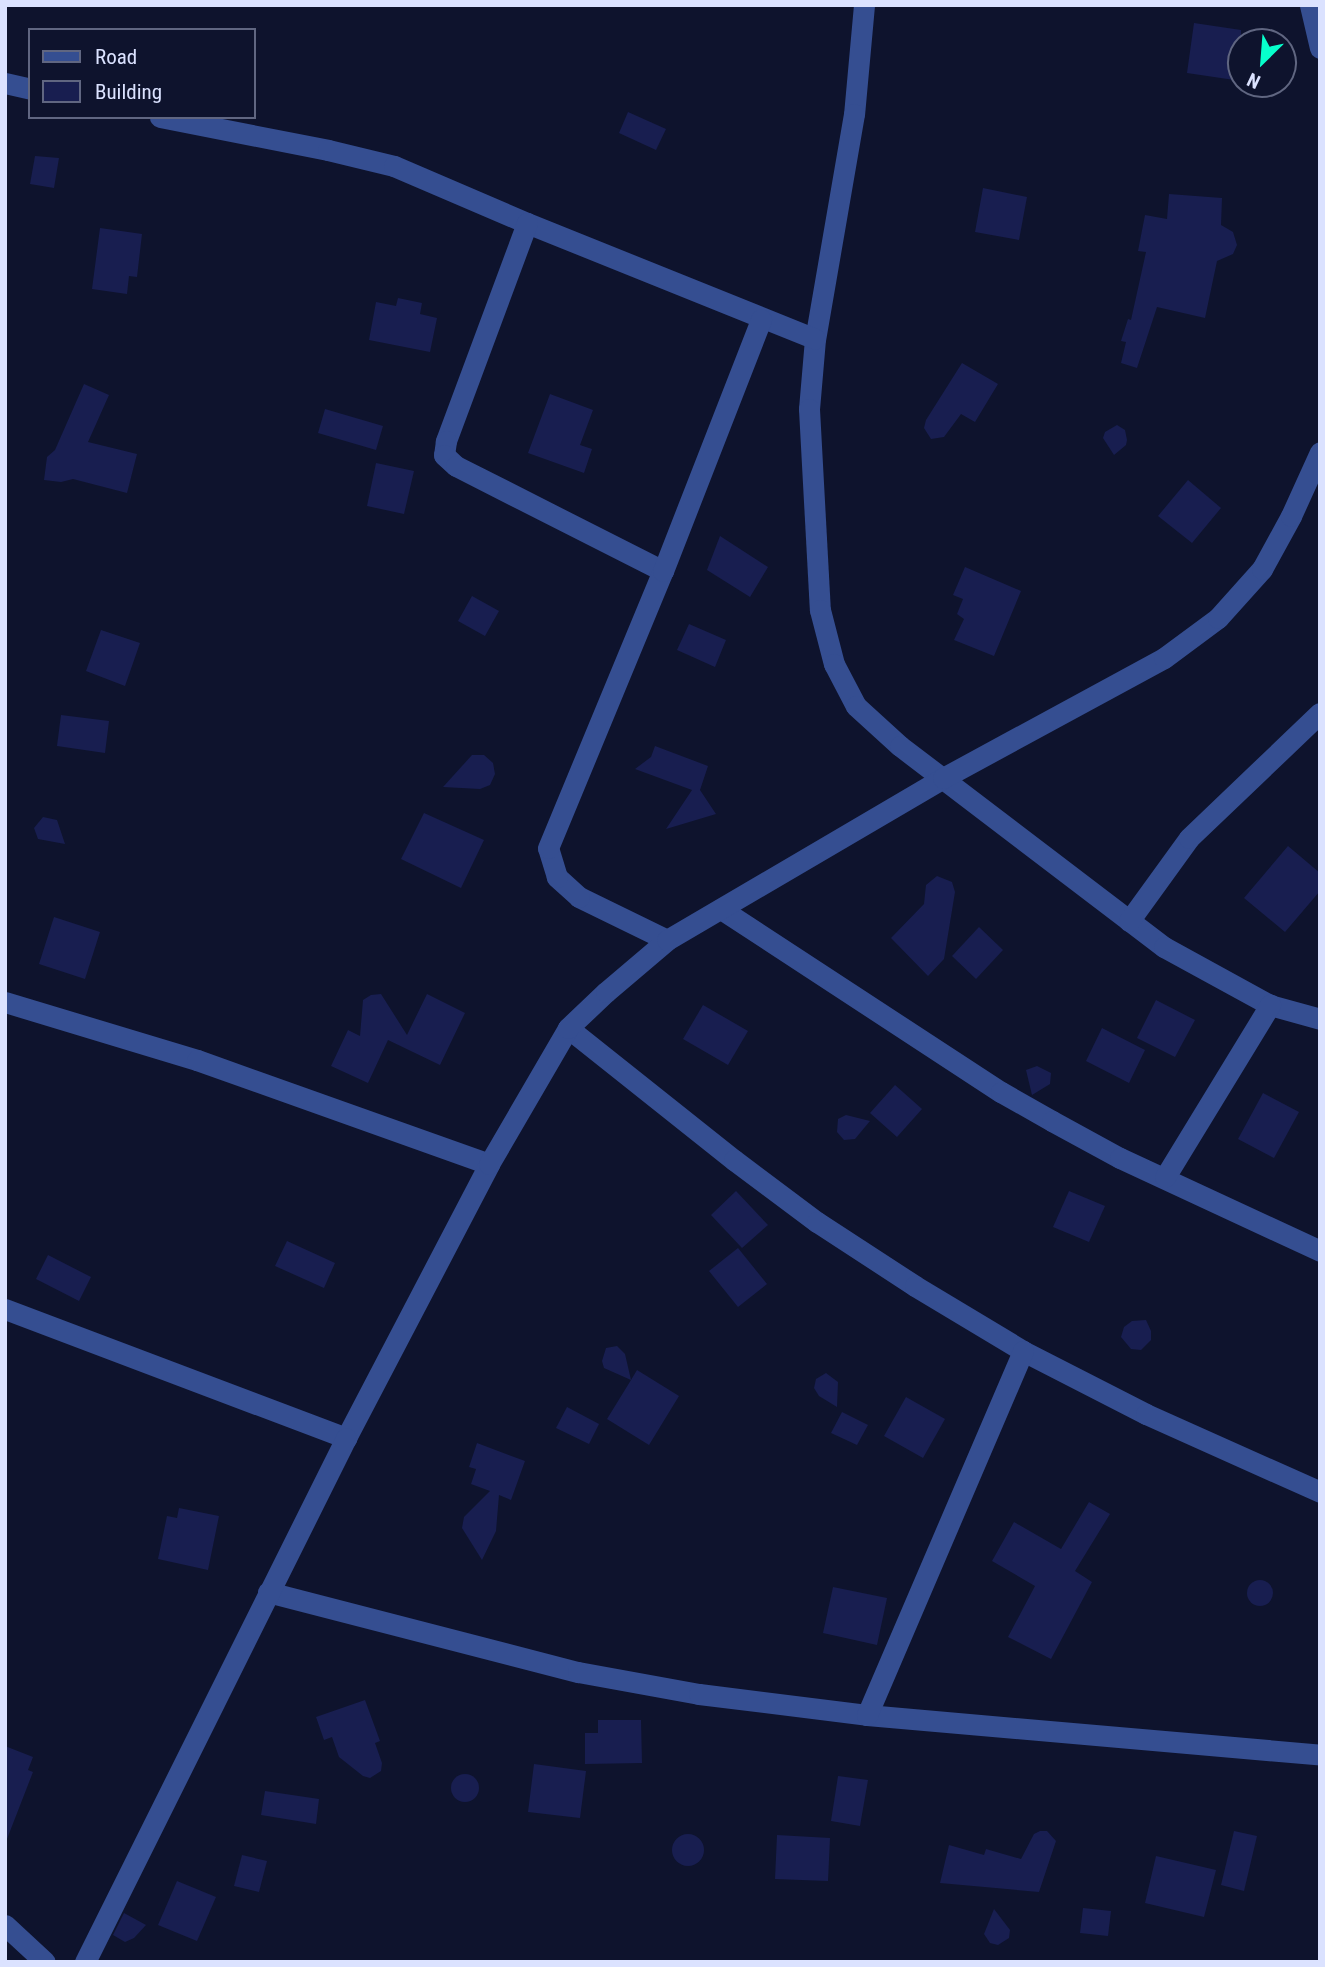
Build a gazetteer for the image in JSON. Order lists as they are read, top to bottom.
{
  "legend": ["Road", "Building"],
  "north": "bottom left"
}
